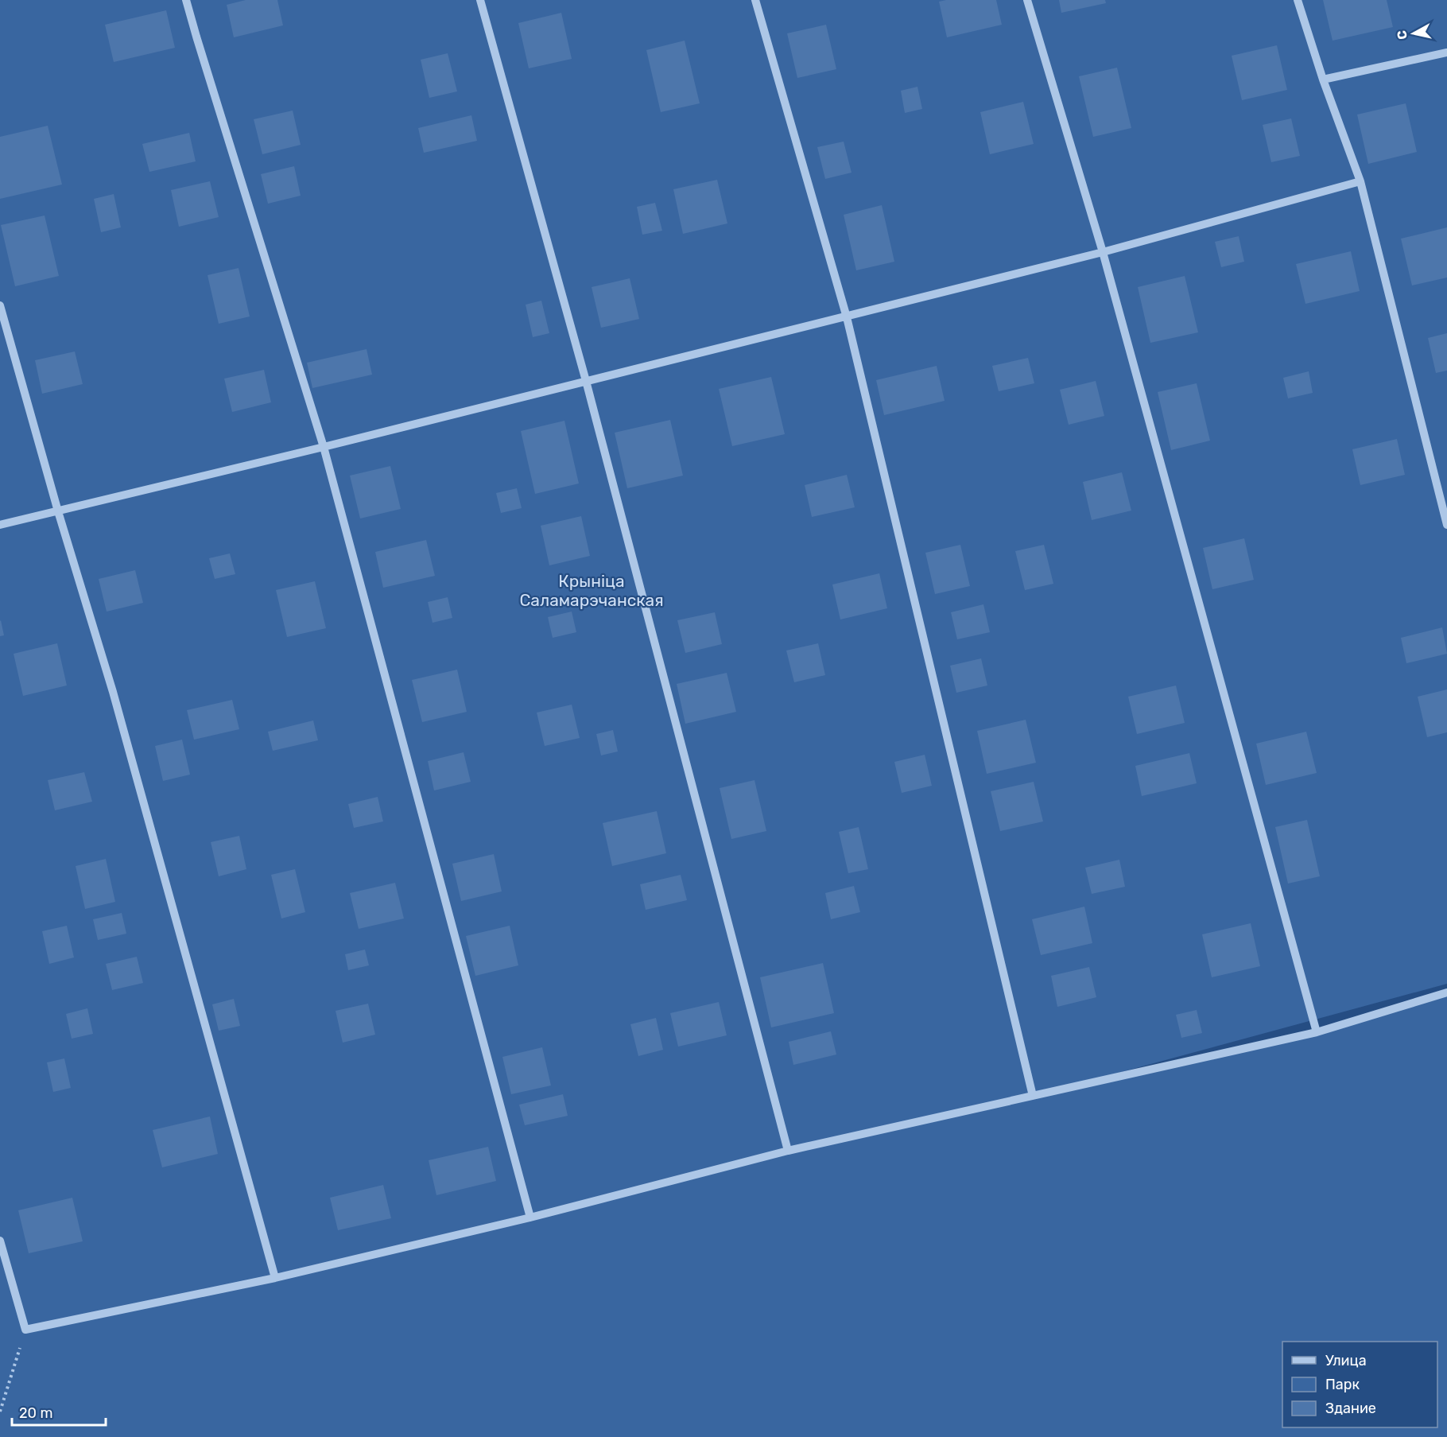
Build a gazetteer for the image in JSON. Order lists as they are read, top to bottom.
{
  "parks": ["Крыніца Саламарэчанская"],
  "legend": ["Улица", "Парк", "Здание"],
  "scale_bar": "20 m",
  "north": "left"
}
